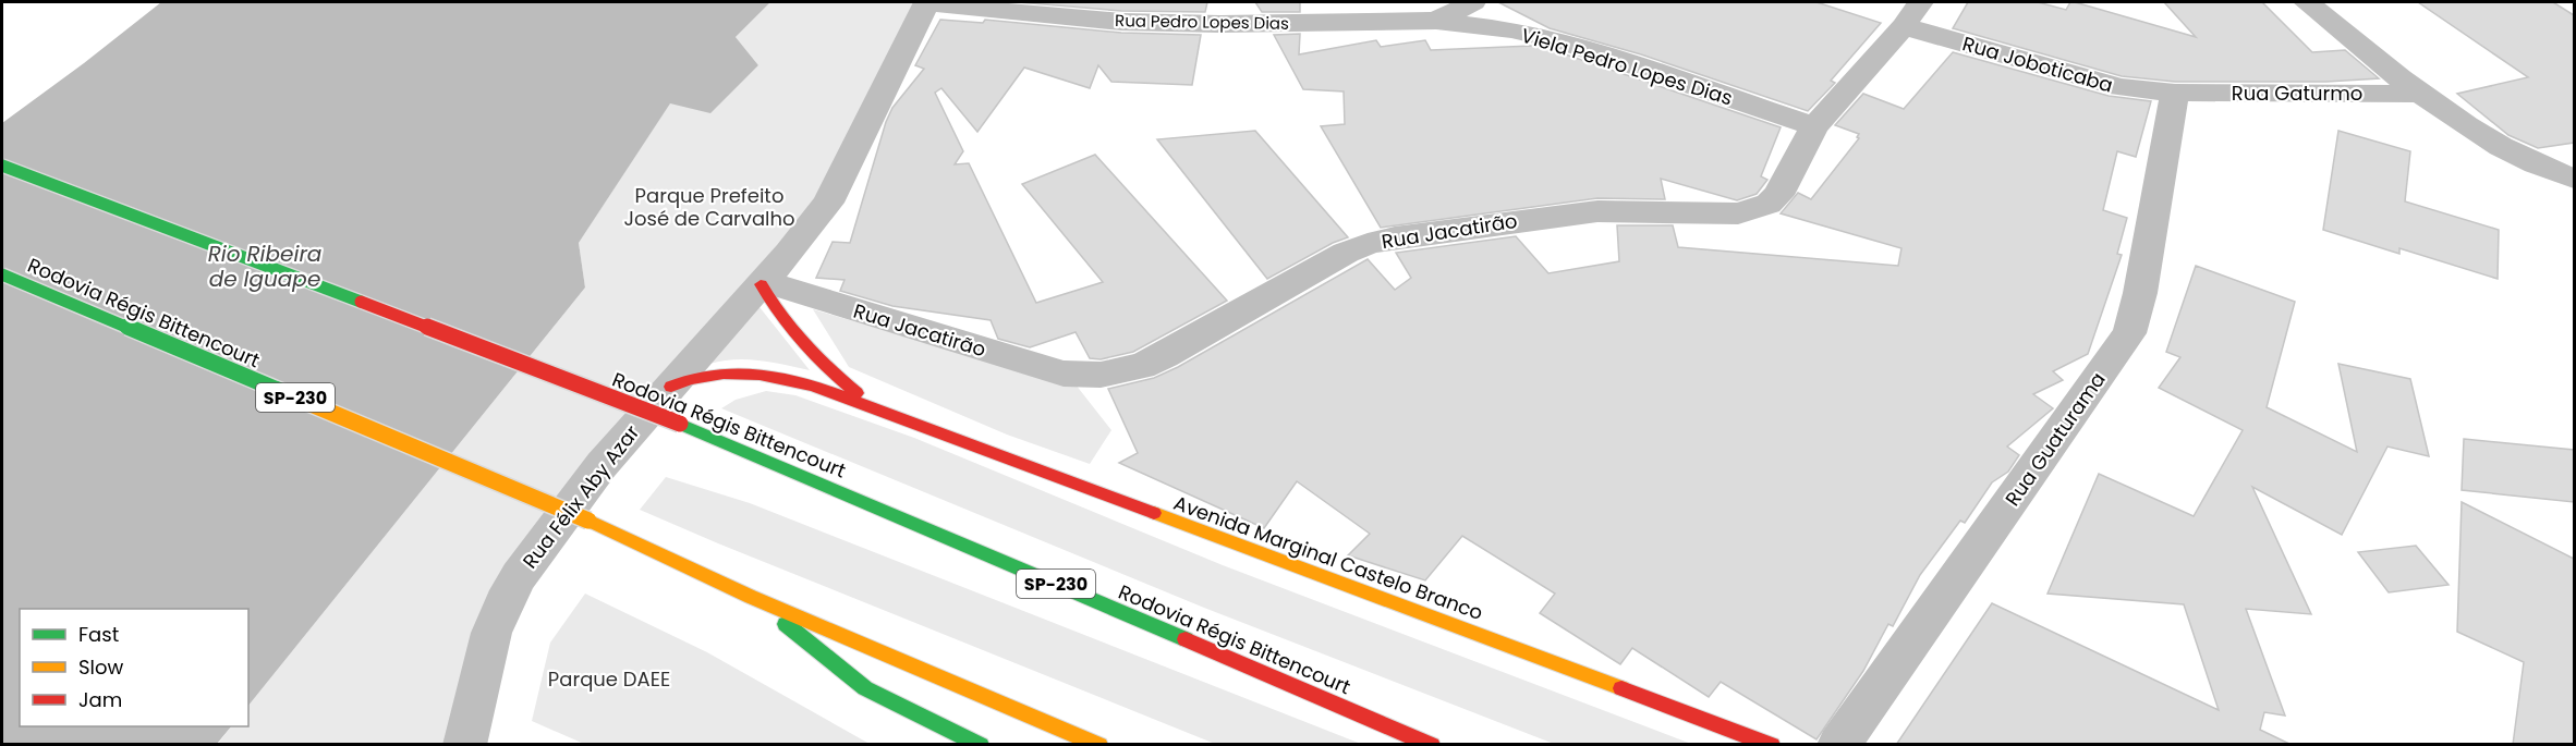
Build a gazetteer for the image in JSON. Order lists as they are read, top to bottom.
{
  "streets": {
    "main road": ["Rodovia Régis Bittencourt", "SP-230", "Avenida Marginal Castelo Branco"],
    "street": [
      "Rua Pedro Lopes Dias",
      "Rua Joboticaba",
      "Viela Pedro Lopes Dias",
      "Rua Gaturmo",
      "Rua Jacatirão",
      "Rua Guaturama",
      "Rua Félix Aby Azar"
    ]
  },
  "crossings": [
    ["Rua Pedro Lopes Dias", "Viela Pedro Lopes Dias"],
    ["Rua Pedro Lopes Dias", "Rua Félix Aby Azar"],
    ["Rua Joboticaba", "Rua Gaturmo"],
    ["Rua Joboticaba", "Rua Jacatirão"],
    ["Rua Joboticaba", "Rua Guaturama"],
    ["Viela Pedro Lopes Dias", "Rua Jacatirão"],
    ["Rua Gaturmo", "Rua Guaturama"],
    ["Rua Jacatirão", "Rua Félix Aby Azar"],
    ["Rua Jacatirão", "Avenida Marginal Castelo Branco"],
    ["Rua Félix Aby Azar", "Avenida Marginal Castelo Branco"]
  ],
  "water": ["Rio Ribeira de Iguape"],
  "parks": ["Parque Prefeito José de Carvalho", "Parque DAEE"],
  "legend": ["Fast", "Slow", "Jam"]
}
